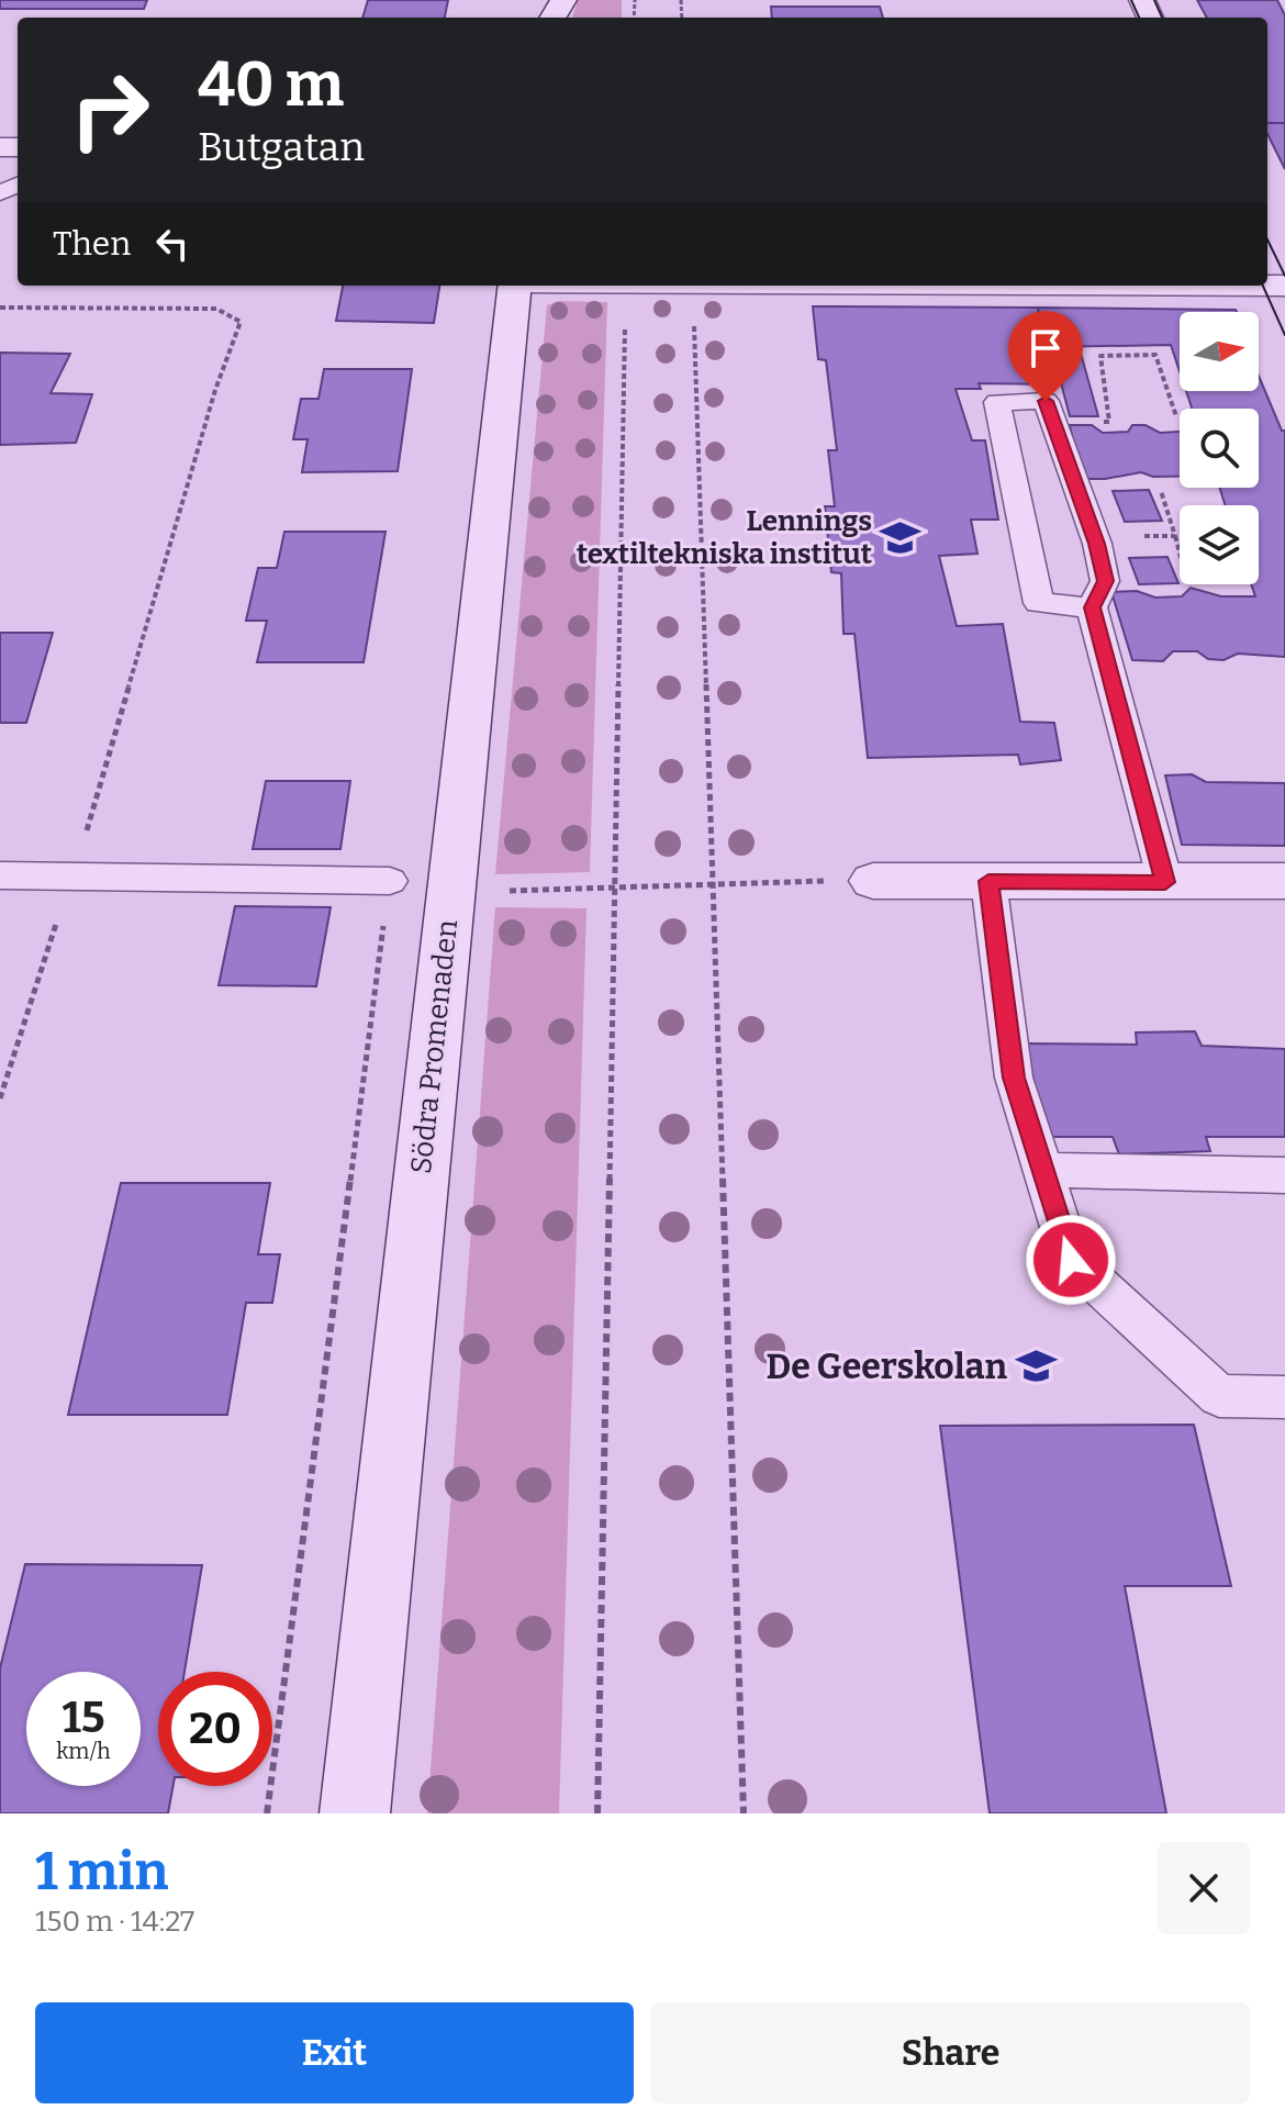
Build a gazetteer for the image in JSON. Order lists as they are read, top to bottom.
{
  "streets": {
    "main road": ["Södra Promenaden"]
  },
  "places": {
    "school or university": ["Lennings textiltekniska institut", "De Geerskolan"]
  },
  "north": "right",
  "page": {
    "turn": ["40 m", "Butgatan"],
    "then": "Then",
    "speed": "15 km/h",
    "limit": "20",
    "heading": ["1 min", "150 m · 14:27"],
    "buttons": ["Exit", "Share"]
  }
}
